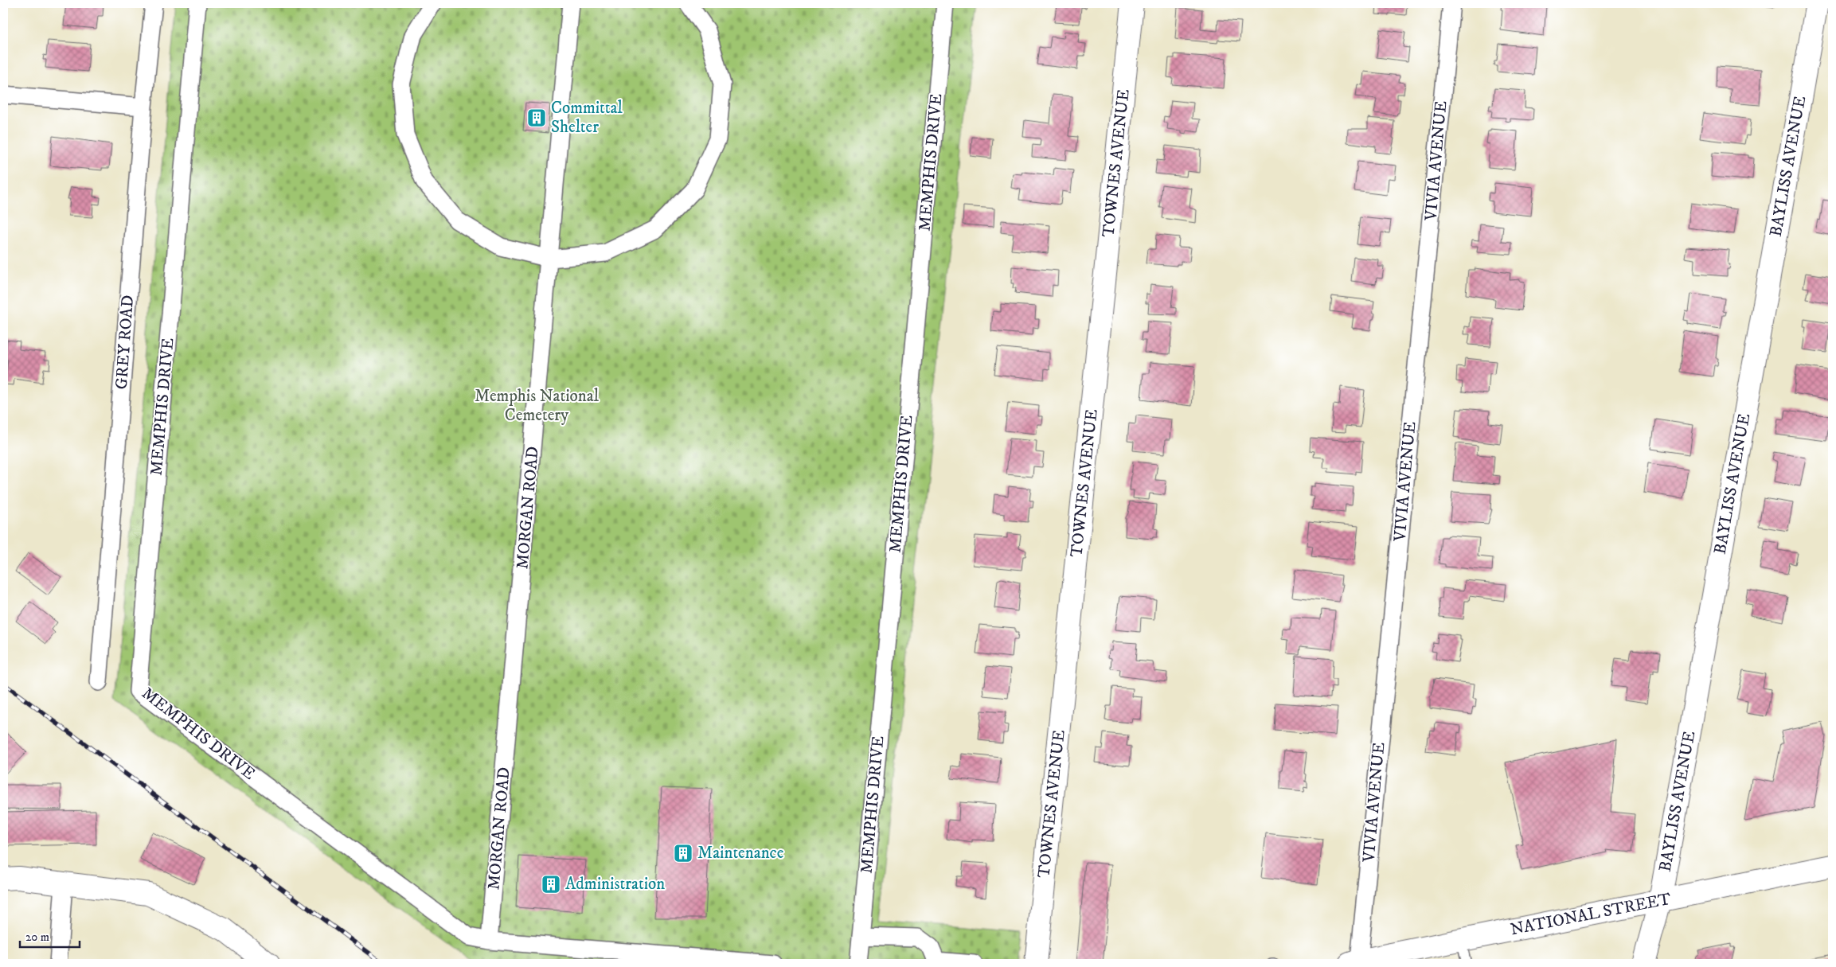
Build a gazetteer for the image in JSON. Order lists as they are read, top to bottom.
{
  "streets": {
    "street": [
      "VIVIA AVENUE",
      "MEMPHIS DRIVE",
      "TOWNES AVENUE",
      "BAYLISS AVENUE",
      "GREY ROAD",
      "MORGAN ROAD",
      "NATIONAL STREET"
    ]
  },
  "crossings": [
    ["VIVIA AVENUE", "NATIONAL STREET"],
    ["MEMPHIS DRIVE", "MORGAN ROAD"],
    ["BAYLISS AVENUE", "NATIONAL STREET"]
  ],
  "parks": ["Memphis National Cemetery"],
  "places": {
    "building": ["Committal Shelter", "Maintenance", "Administration"]
  },
  "scale_bar": "20 m"
}
